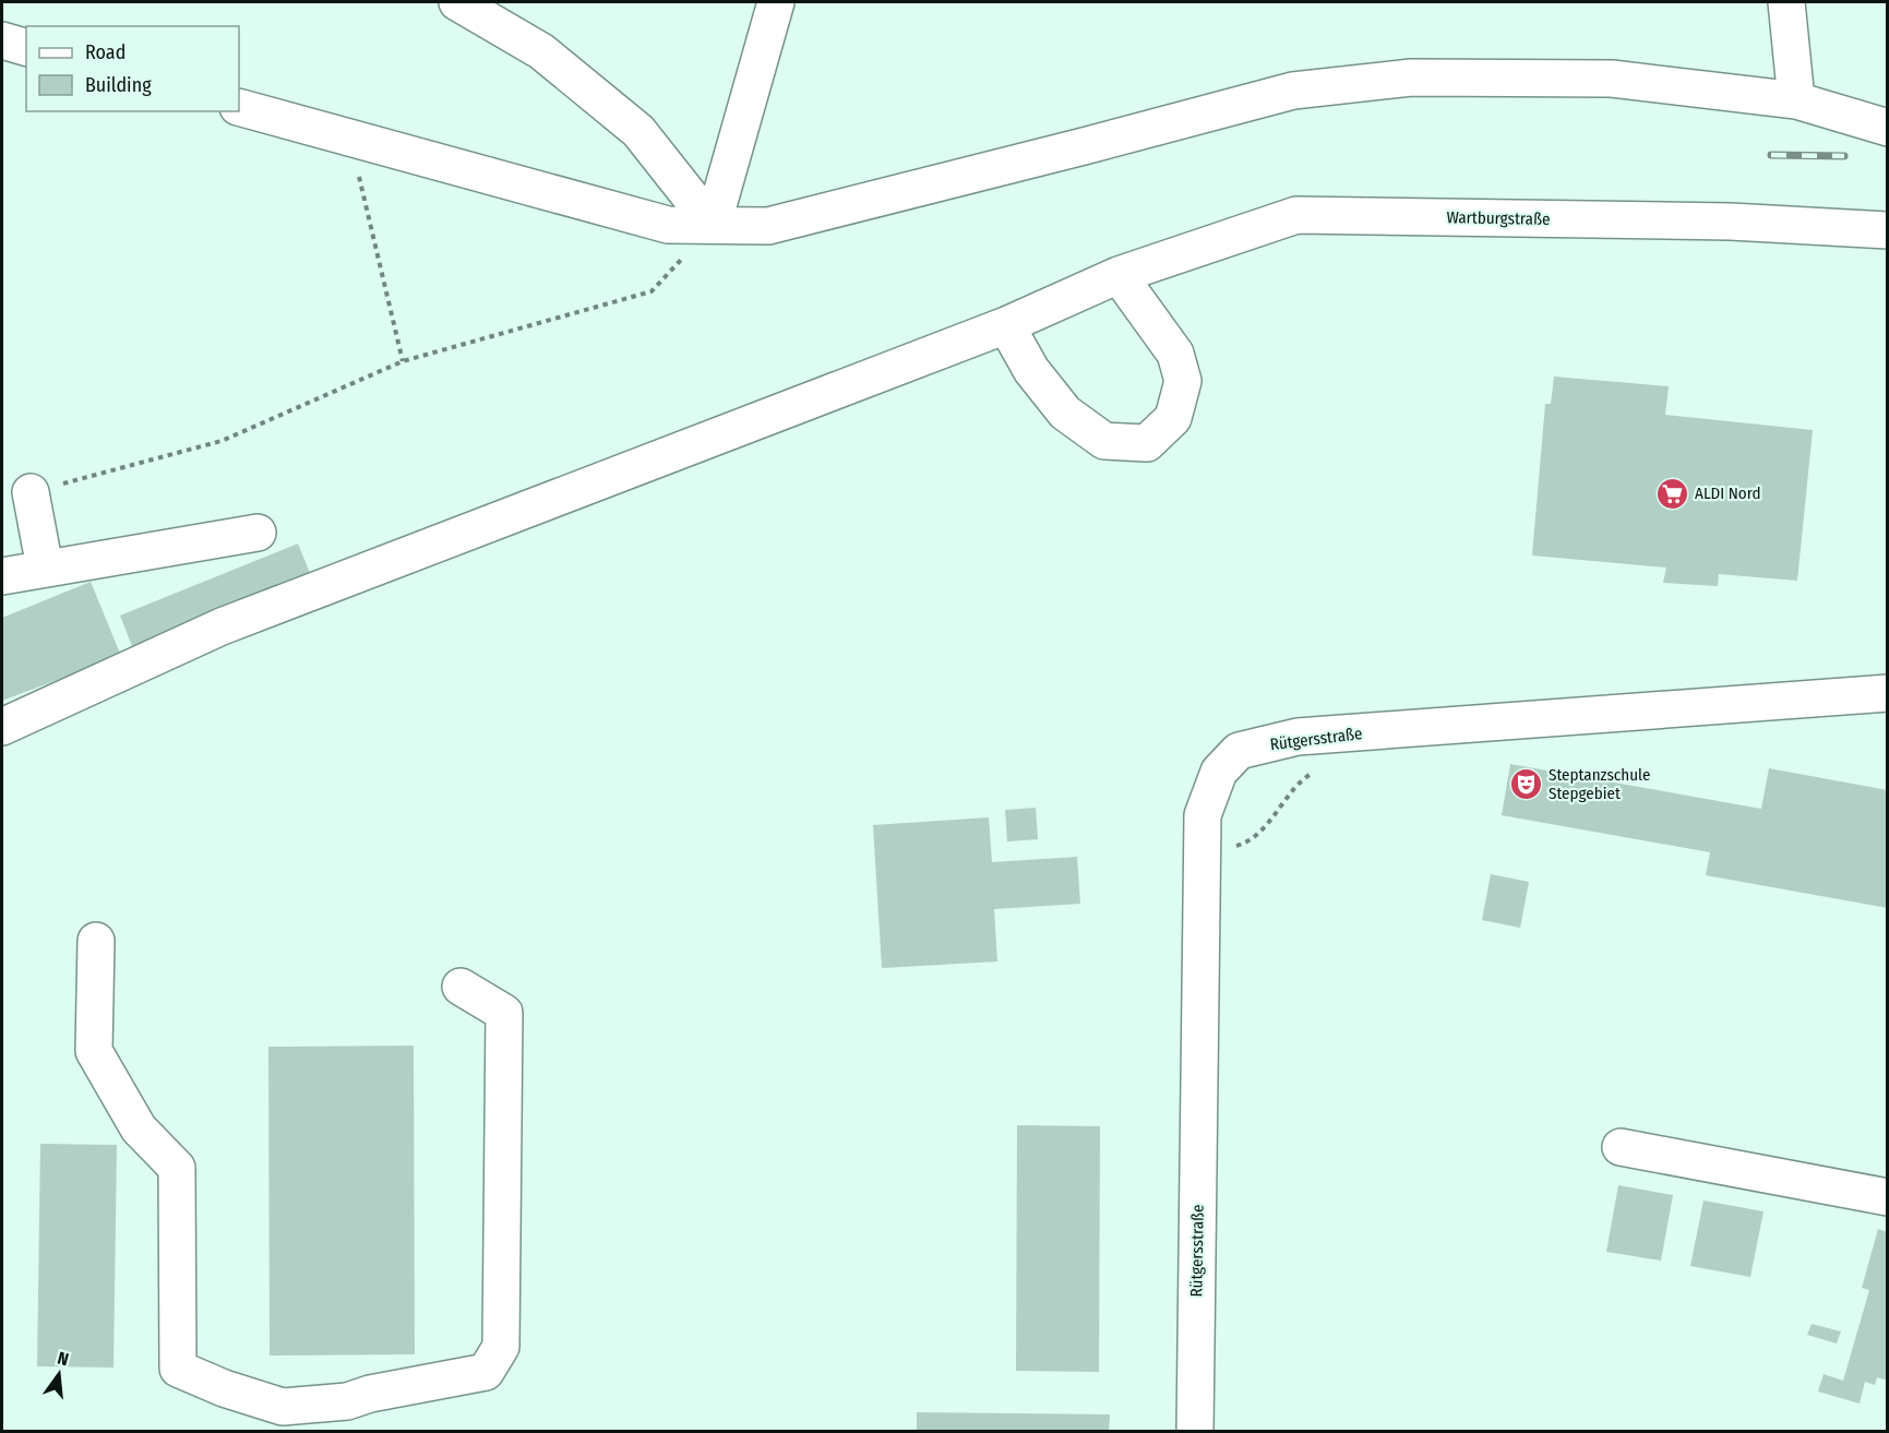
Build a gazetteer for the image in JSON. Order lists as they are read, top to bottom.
{
  "streets": {
    "street": ["Wartburgstraße", "Rütgersstraße"]
  },
  "places": {
    "supermarket": ["ALDI Nord"],
    "theatre": ["Steptanzschule Stepgebiet"]
  },
  "legend": ["Road", "Building"],
  "north": "top"
}
